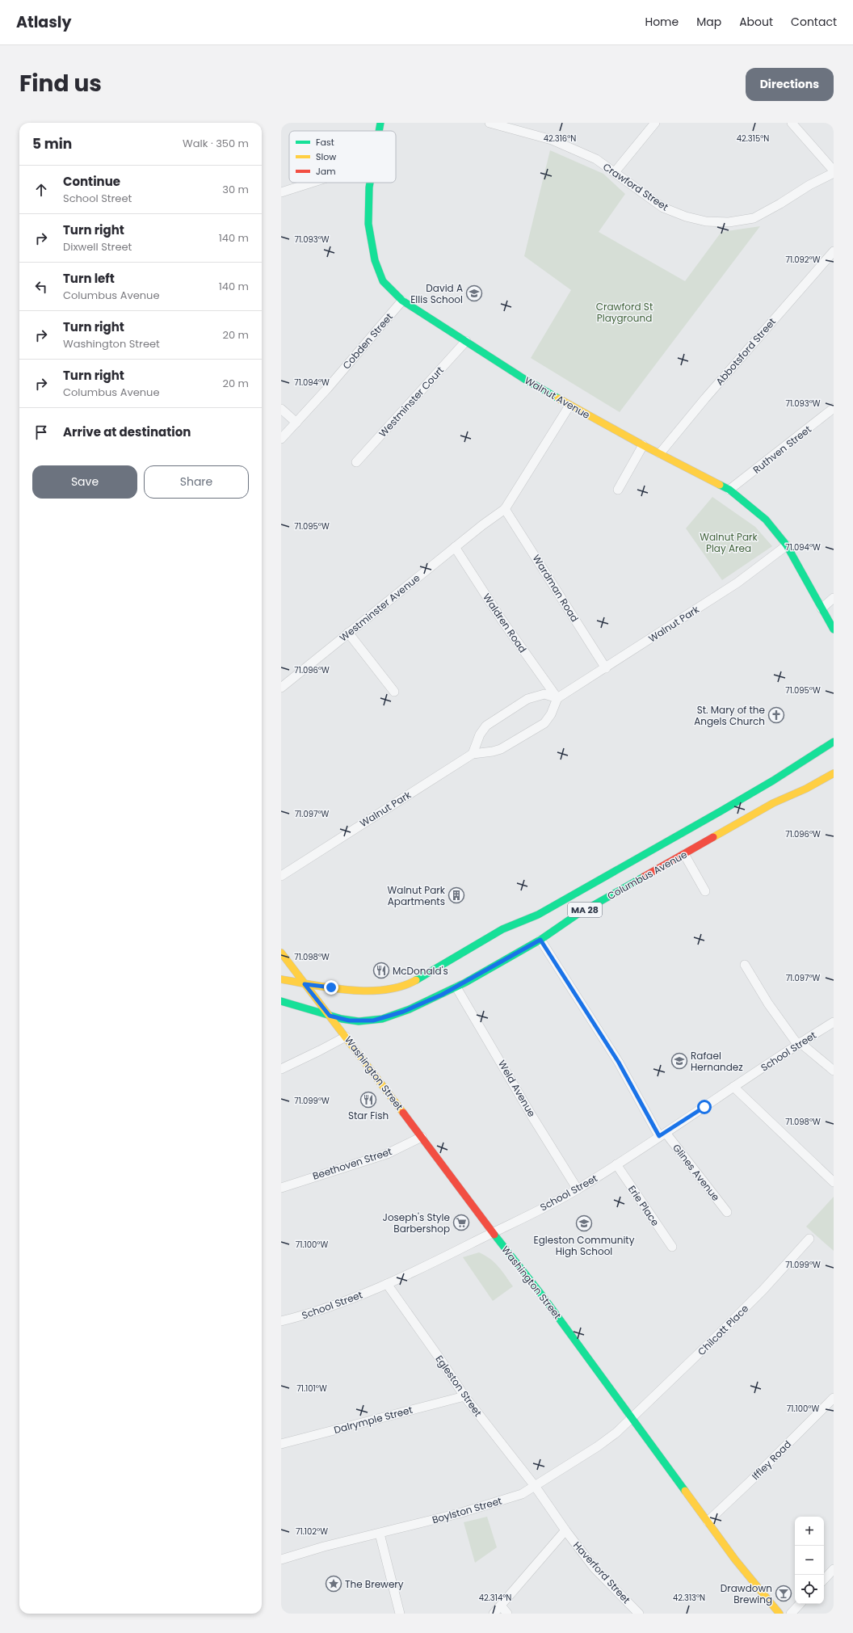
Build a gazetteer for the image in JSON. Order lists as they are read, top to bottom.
{
  "streets": {
    "main road": [
      "Walnut Avenue",
      "Columbus Avenue",
      "MA 28",
      "Washington Street"
    ],
    "street": [
      "Crawford Street",
      "Cobden Street",
      "Abbotsford Street",
      "Westminster Court",
      "Ruthven Street",
      "Wardman Road",
      "Westminster Avenue",
      "Waldren Road",
      "Walnut Park",
      "School Street",
      "Weld Avenue",
      "Beethoven Street",
      "Glines Avenue",
      "Erie Place",
      "Chilcott Place",
      "Egleston Street",
      "Dalrymple Street",
      "Iffley Road",
      "Boylston Street",
      "Haverford Street"
    ]
  },
  "crossings": [
    ["Cobden Street", "Walnut Avenue"],
    ["Abbotsford Street", "Walnut Avenue"],
    ["Walnut Avenue", "Westminster Court"],
    ["Walnut Avenue", "Ruthven Street"],
    ["Walnut Avenue", "Westminster Avenue"],
    ["Walnut Avenue", "Walnut Park"],
    ["Wardman Road", "Westminster Avenue"],
    ["Wardman Road", "Walnut Park"],
    ["Westminster Avenue", "Waldren Road"],
    ["Waldren Road", "Walnut Park"],
    ["Columbus Avenue", "Washington Street"],
    ["Columbus Avenue", "Weld Avenue"],
    ["Columbus Avenue", "Glines Avenue"],
    ["School Street", "Washington Street"],
    ["School Street", "Weld Avenue"],
    ["School Street", "Glines Avenue"],
    ["School Street", "Erie Place"],
    ["School Street", "Egleston Street"],
    ["Washington Street", "Beethoven Street"],
    ["Washington Street", "Chilcott Place"],
    ["Washington Street", "Iffley Road"],
    ["Washington Street", "Boylston Street"],
    ["Chilcott Place", "Boylston Street"],
    ["Egleston Street", "Dalrymple Street"],
    ["Egleston Street", "Boylston Street"],
    ["Egleston Street", "Haverford Street"]
  ],
  "parks": ["Crawford St Playground", "Walnut Park Play Area"],
  "places": {
    "school or university": ["David A Ellis School", "Rafael Hernandez", "Egleston Community High School"],
    "church": ["St. Mary of the Angels Church"],
    "building": ["Walnut Park Apartments"],
    "restaurant": ["McDonald's", "Star Fish"],
    "supermarket": ["Joseph's Style Barbershop"],
    "place": ["The Brewery"],
    "bar": ["Drawdown Brewing"]
  },
  "legend": ["Fast", "Slow", "Jam"],
  "page": {
    "header": "Atlasly",
    "nav": [
      "Home",
      "Map",
      "About",
      "Contact"
    ],
    "title": "Find us",
    "buttons": [
      "Directions",
      ["Save", "Share"]
    ],
    "heading": ["5 min", "Walk · 350 m"],
    "list": [
      ["Continue", "School Street", "30 m"],
      ["Turn right", "Dixwell Street", "140 m"],
      ["Turn left", "Columbus Avenue", "140 m"],
      ["Turn right", "Washington Street", "20 m"],
      ["Turn right", "Columbus Avenue", "20 m"],
      "Arrive at destination"
    ],
    "map_buttons": ["+", "−"]
  },
  "coordinates": [
    "42.316°N",
    "42.315°N",
    "71.093°W",
    "71.092°W",
    "71.094°W",
    "71.095°W",
    "71.096°W",
    "71.097°W",
    "71.098°W",
    "71.099°W",
    "71.100°W",
    "71.101°W",
    "71.102°W",
    "42.314°N",
    "42.313°N"
  ]
}
